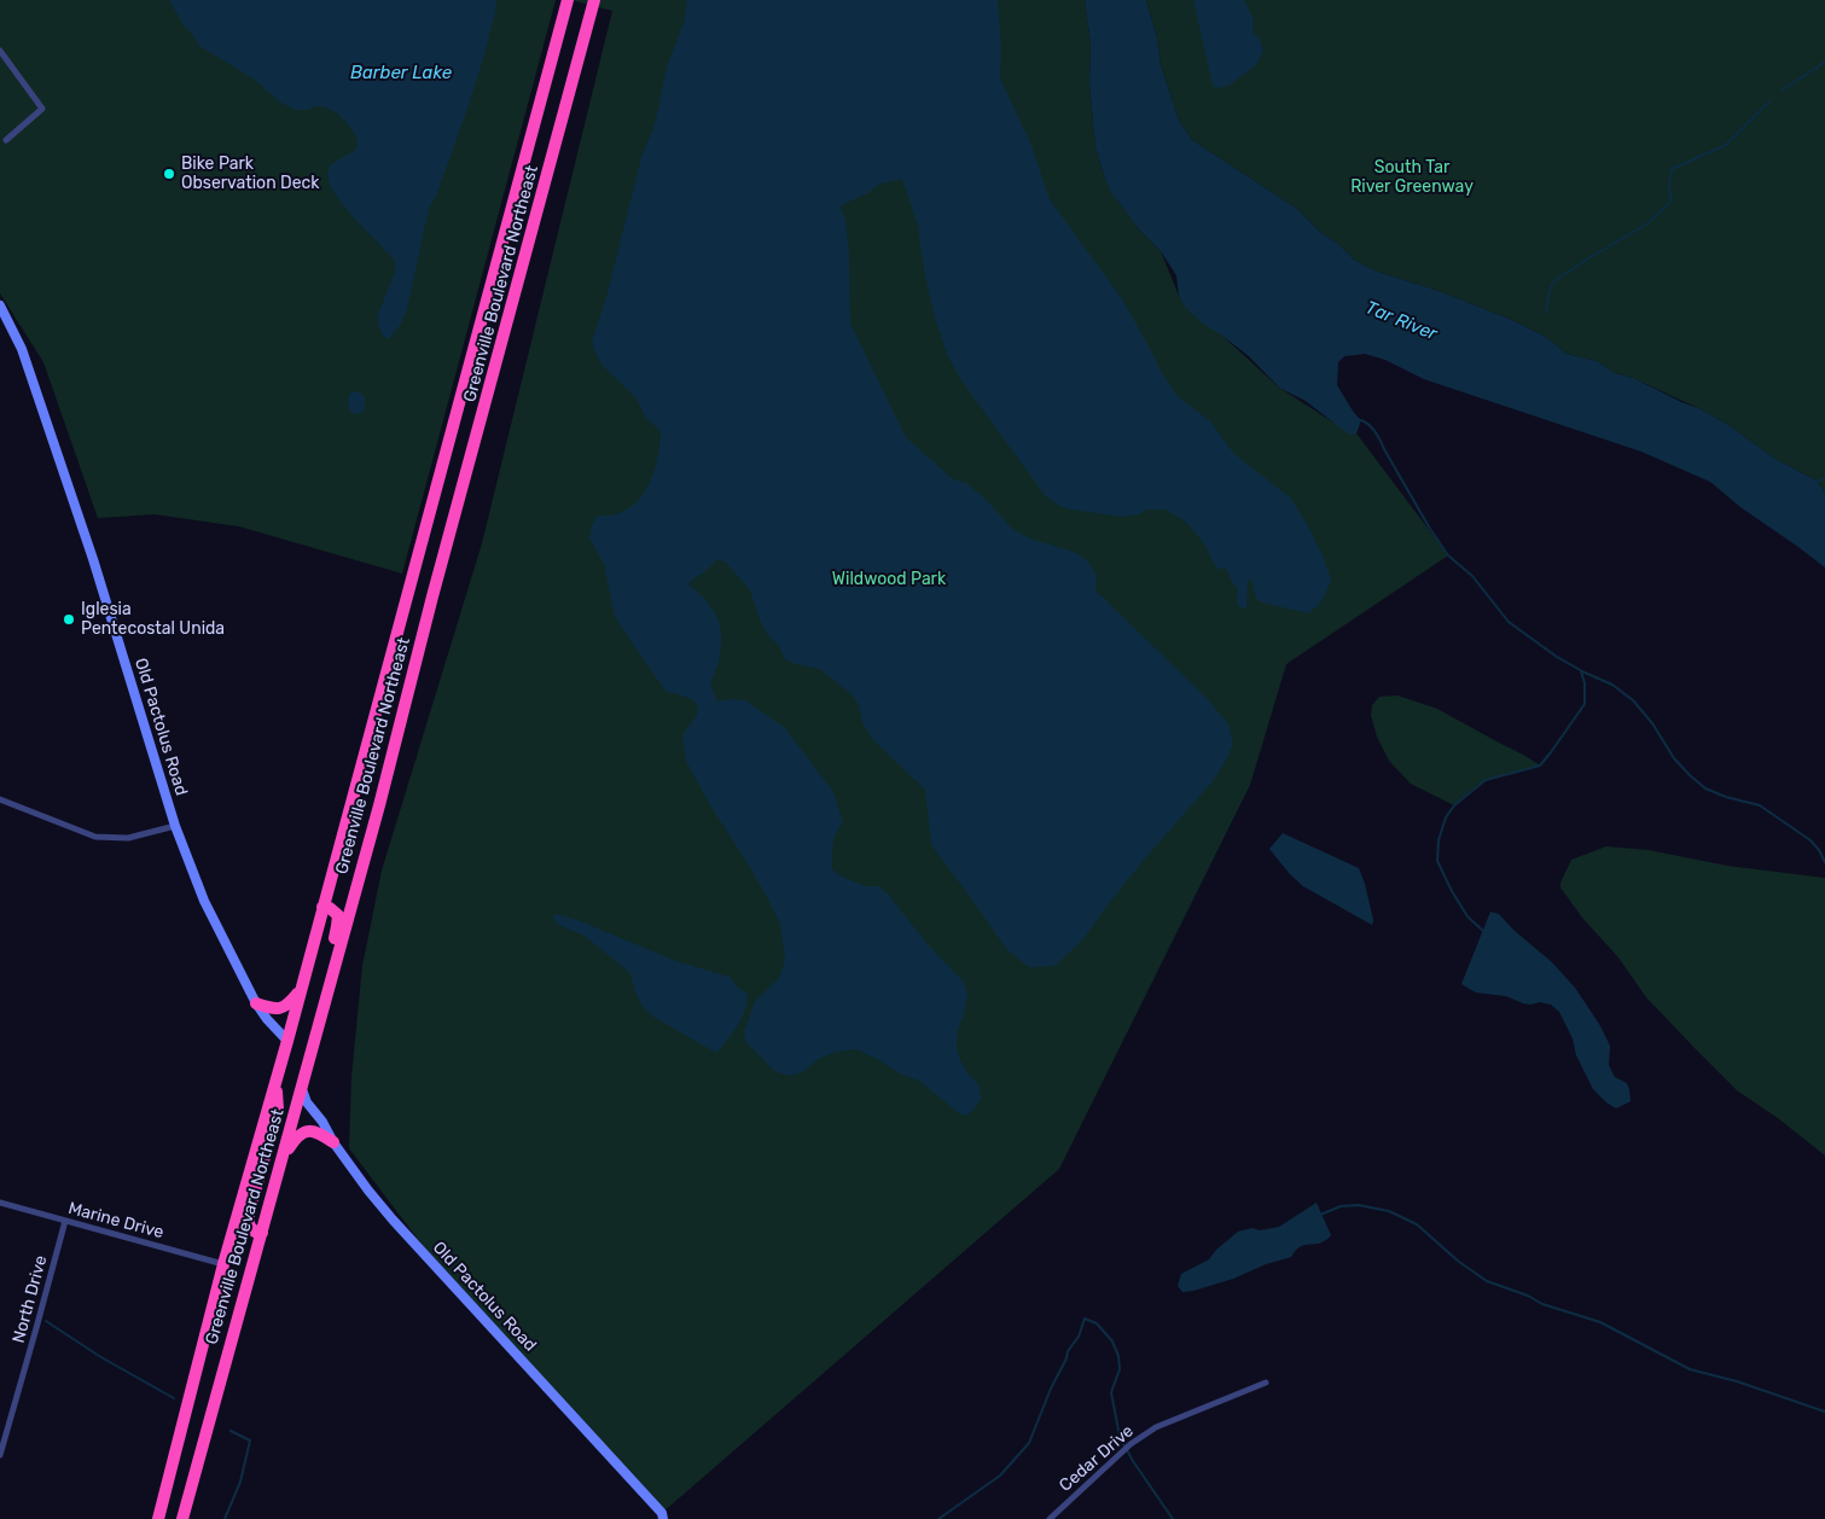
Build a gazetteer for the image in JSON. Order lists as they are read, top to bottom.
{
  "streets": {
    "highway": ["Greenville Boulevard Northeast"],
    "street": [
      "Old Pactolus Road",
      "Marine Drive",
      "North Drive",
      "Cedar Drive"
    ]
  },
  "crossings": [
    ["Greenville Boulevard Northeast", "Old Pactolus Road"],
    ["Greenville Boulevard Northeast", "Marine Drive"],
    ["Marine Drive", "North Drive"]
  ],
  "water": ["Barber Lake", "Tar River"],
  "parks": ["South Tar River Greenway", "Wildwood Park"],
  "places": ["Bike Park Observation Deck", "Iglesia Pentecostal Unida"]
}
